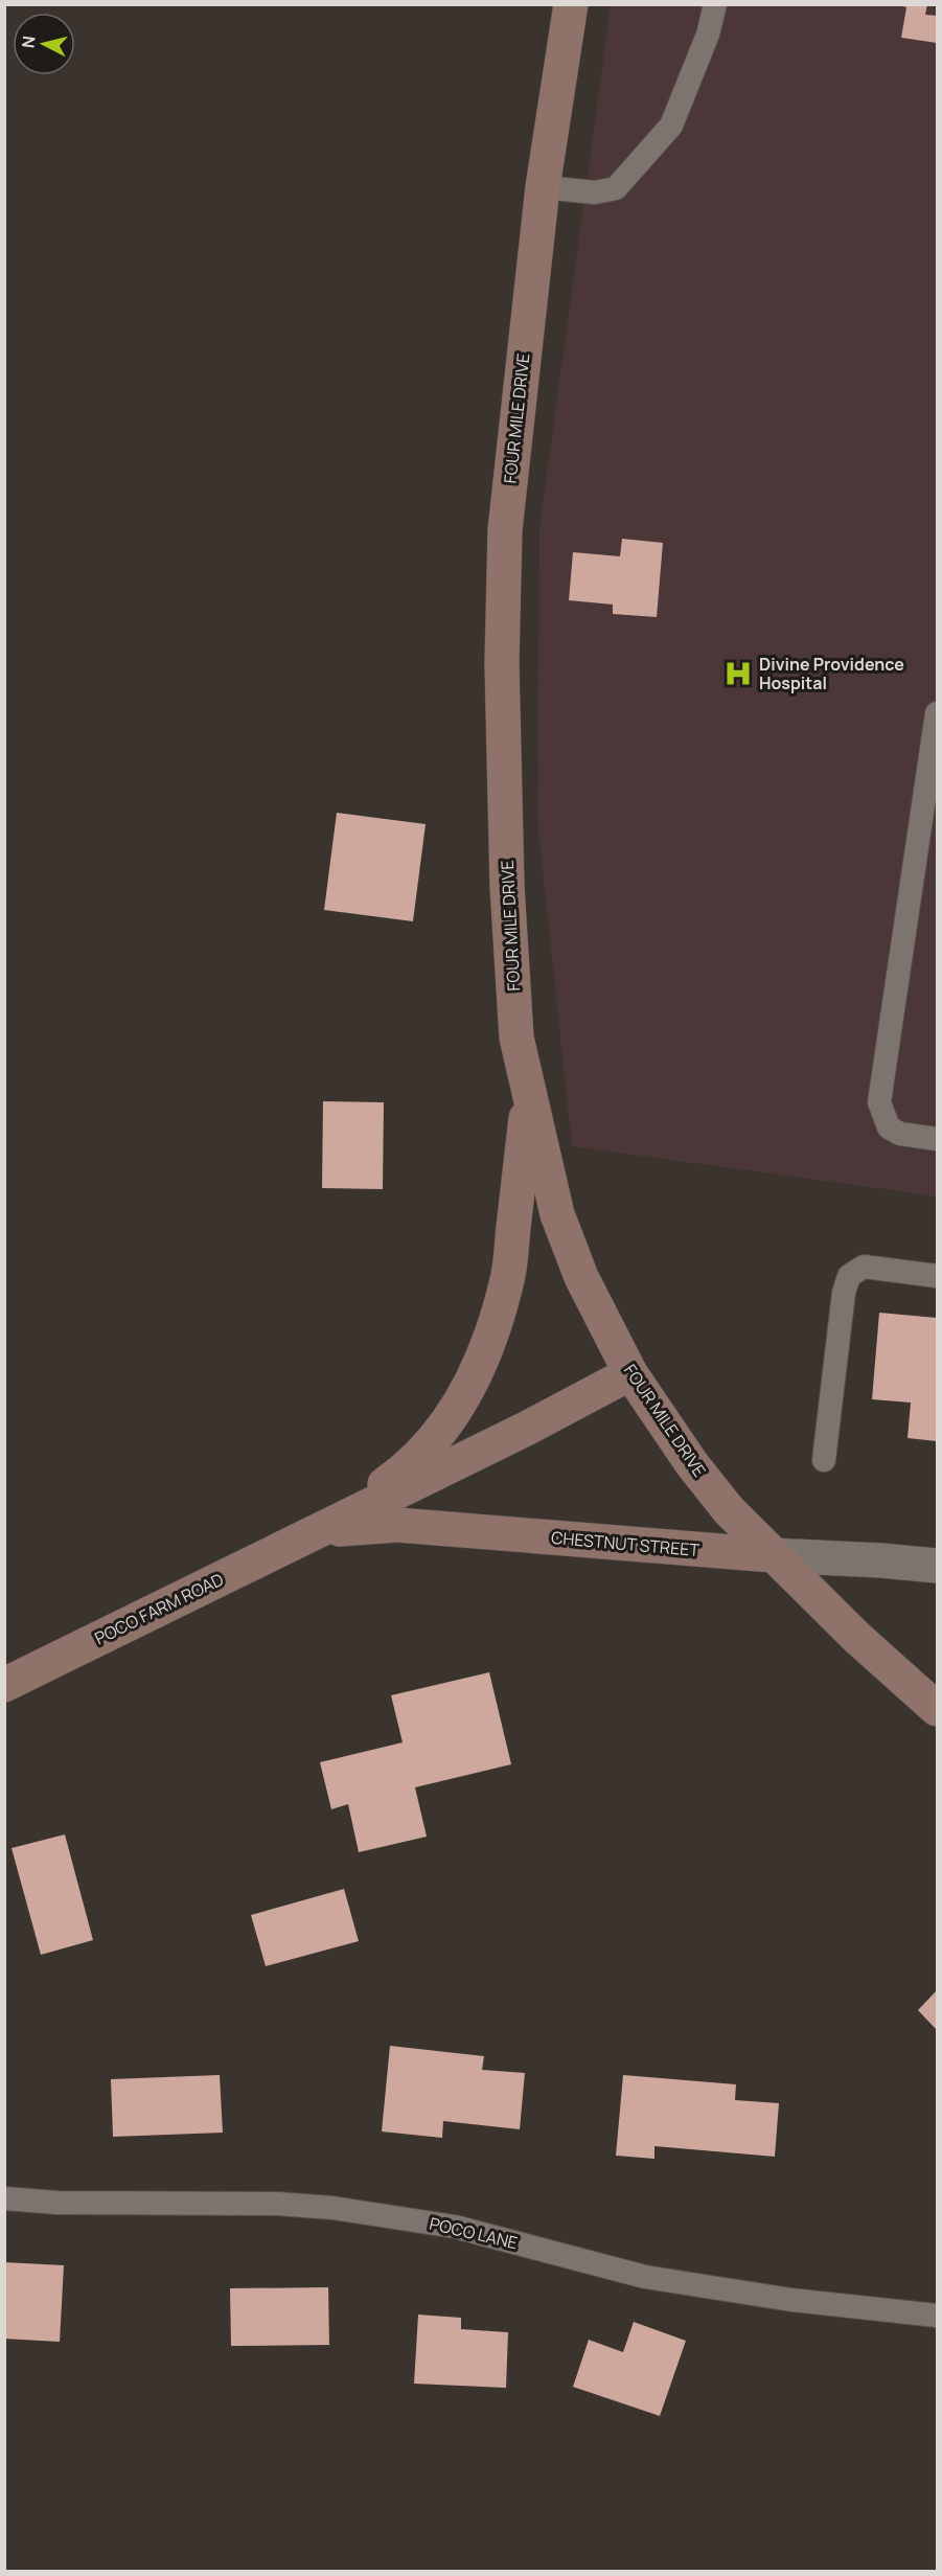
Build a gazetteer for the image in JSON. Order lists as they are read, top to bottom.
{
  "streets": {
    "street": ["FOUR MILE DRIVE", "CHESTNUT STREET", "POCO FARM ROAD"],
    "lane": ["POCO LANE"]
  },
  "crossings": [
    ["FOUR MILE DRIVE", "CHESTNUT STREET"],
    ["CHESTNUT STREET", "POCO FARM ROAD"]
  ],
  "places": {
    "hospital": ["Divine Providence Hospital"]
  },
  "north": "left"
}
